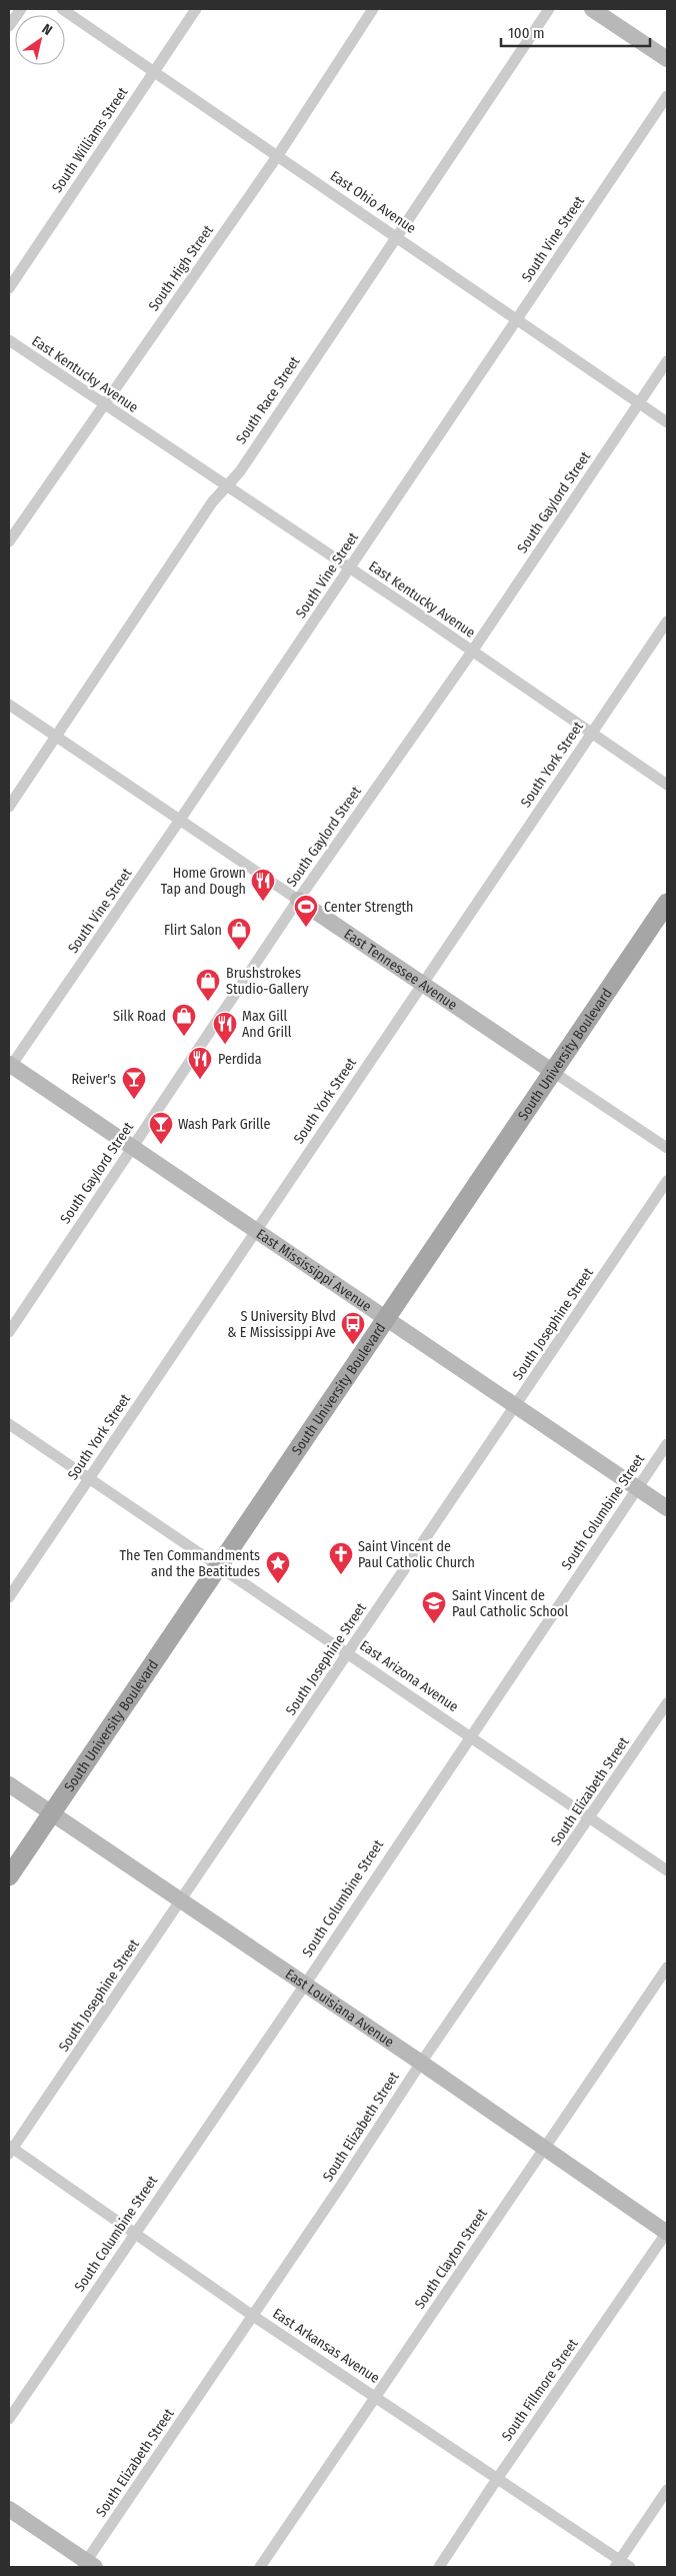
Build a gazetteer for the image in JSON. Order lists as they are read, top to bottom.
{
  "streets": {
    "main road": ["South University Boulevard"],
    "street": [
      "South Williams Street",
      "East Ohio Avenue",
      "South Vine Street",
      "South High Street",
      "East Kentucky Avenue",
      "South Race Street",
      "South Gaylord Street",
      "South York Street",
      "East Tennessee Avenue",
      "East Mississippi Avenue",
      "South Josephine Street",
      "South Columbine Street",
      "East Arizona Avenue",
      "South Elizabeth Street",
      "East Louisiana Avenue",
      "South Clayton Street",
      "East Arkansas Avenue",
      "South Fillmore Street"
    ]
  },
  "crossings": [
    ["South Williams Street", "East Ohio Avenue"],
    ["East Ohio Avenue", "South Vine Street"],
    ["East Ohio Avenue", "South High Street"],
    ["East Ohio Avenue", "South Race Street"],
    ["East Ohio Avenue", "South Gaylord Street"],
    ["South Vine Street", "East Kentucky Avenue"],
    ["South Vine Street", "East Tennessee Avenue"],
    ["South Vine Street", "East Mississippi Avenue"],
    ["South High Street", "East Kentucky Avenue"],
    ["East Kentucky Avenue", "South Race Street"],
    ["East Kentucky Avenue", "South Gaylord Street"],
    ["East Kentucky Avenue", "South York Street"],
    ["South Race Street", "East Tennessee Avenue"],
    ["South Gaylord Street", "East Tennessee Avenue"],
    ["South Gaylord Street", "East Mississippi Avenue"],
    ["South York Street", "East Tennessee Avenue"],
    ["South York Street", "East Mississippi Avenue"],
    ["South York Street", "East Arizona Avenue"],
    ["East Tennessee Avenue", "South University Boulevard"],
    ["South University Boulevard", "East Mississippi Avenue"],
    ["South University Boulevard", "East Arizona Avenue"],
    ["South University Boulevard", "East Louisiana Avenue"],
    ["East Mississippi Avenue", "South Josephine Street"],
    ["East Mississippi Avenue", "South Columbine Street"],
    ["South Josephine Street", "East Arizona Avenue"],
    ["South Josephine Street", "East Louisiana Avenue"],
    ["South Josephine Street", "East Arkansas Avenue"],
    ["South Columbine Street", "East Arizona Avenue"],
    ["South Columbine Street", "East Louisiana Avenue"],
    ["South Columbine Street", "East Arkansas Avenue"],
    ["East Arizona Avenue", "South Elizabeth Street"],
    ["South Elizabeth Street", "East Louisiana Avenue"],
    ["South Elizabeth Street", "East Arkansas Avenue"],
    ["East Louisiana Avenue", "South Clayton Street"],
    ["East Louisiana Avenue", "South Fillmore Street"],
    ["South Clayton Street", "East Arkansas Avenue"],
    ["East Arkansas Avenue", "South Fillmore Street"]
  ],
  "places": {
    "restaurant": ["Home Grown Tap and Dough", "Max Gill And Grill", "Perdida"],
    "sports": ["Center Strength"],
    "shop": ["Flirt Salon", "Brushstrokes Studio-Gallery", "Silk Road"],
    "bar": ["Reiver's", "Wash Park Grille"],
    "bus stop": ["S University Blvd & E Mississippi Ave"],
    "church": ["Saint Vincent de Paul Catholic Church"],
    "place": ["The Ten Commandments and the Beatitudes"],
    "school or university": ["Saint Vincent de Paul Catholic School"]
  },
  "scale_bar": "100 m",
  "north": "top right"
}
